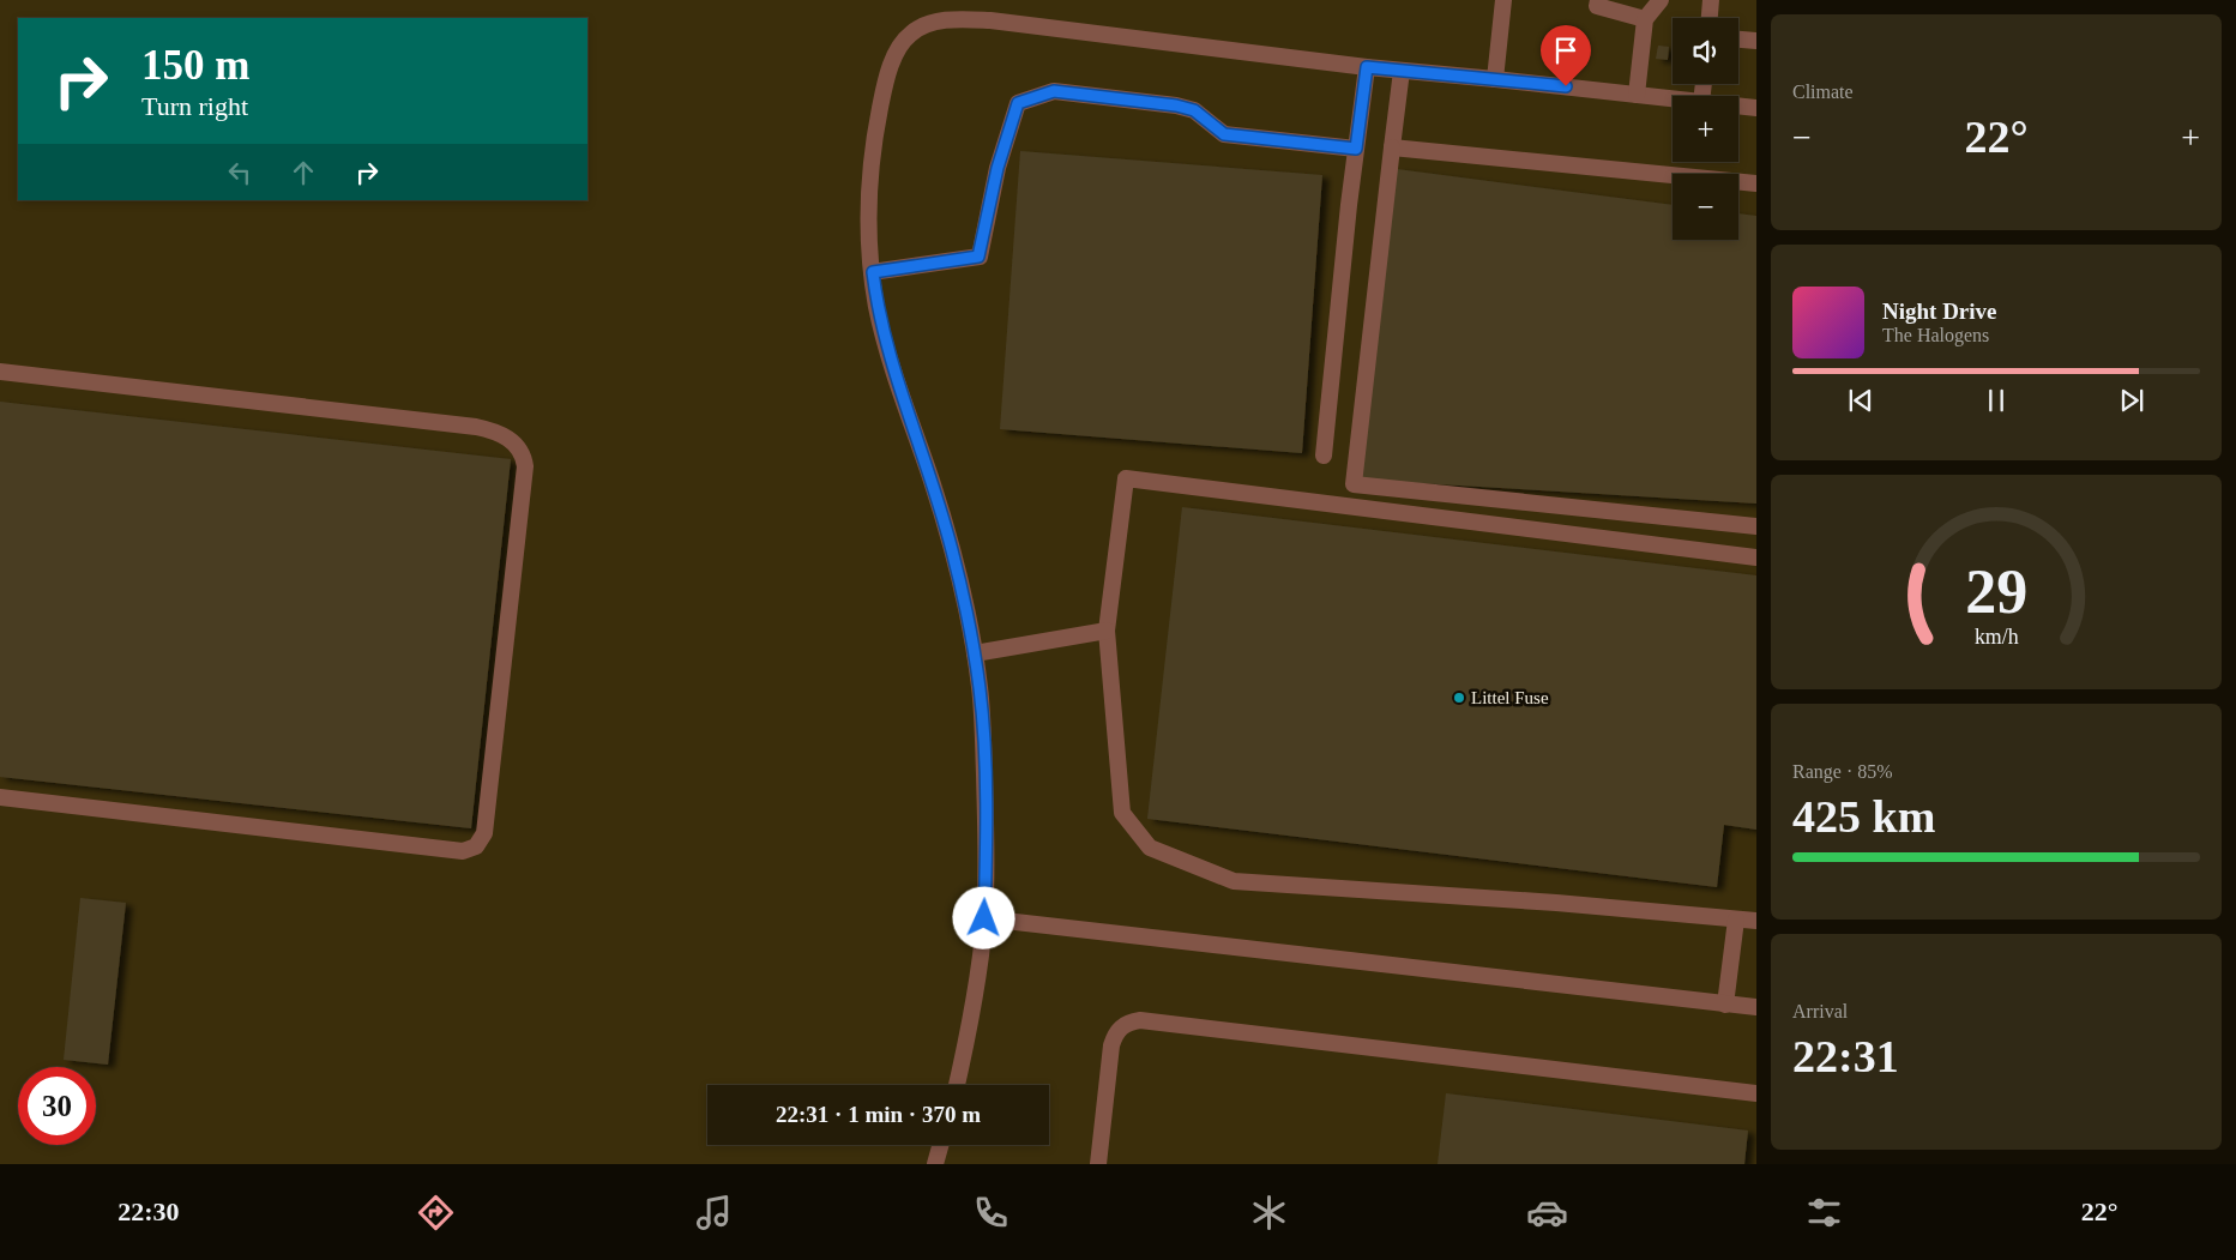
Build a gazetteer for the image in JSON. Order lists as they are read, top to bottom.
{
  "places": ["Littel Fuse"],
  "page": {
    "tile": [
      "Climate",
      ["Range · 85%", "425 km"],
      ["Arrival", "22:31"]
    ],
    "map_buttons": ["+", "−"],
    "turn": ["150 m", "Turn right"],
    "heat": ["−", "22°", "+"],
    "song": ["Night Drive", "The Halogens"],
    "limit": "30",
    "trip": "22:31 · 1 min · 370 m",
    "tabs": ["22:30", "22°"],
    "gauge": ["29", "km/h"]
  }
}
